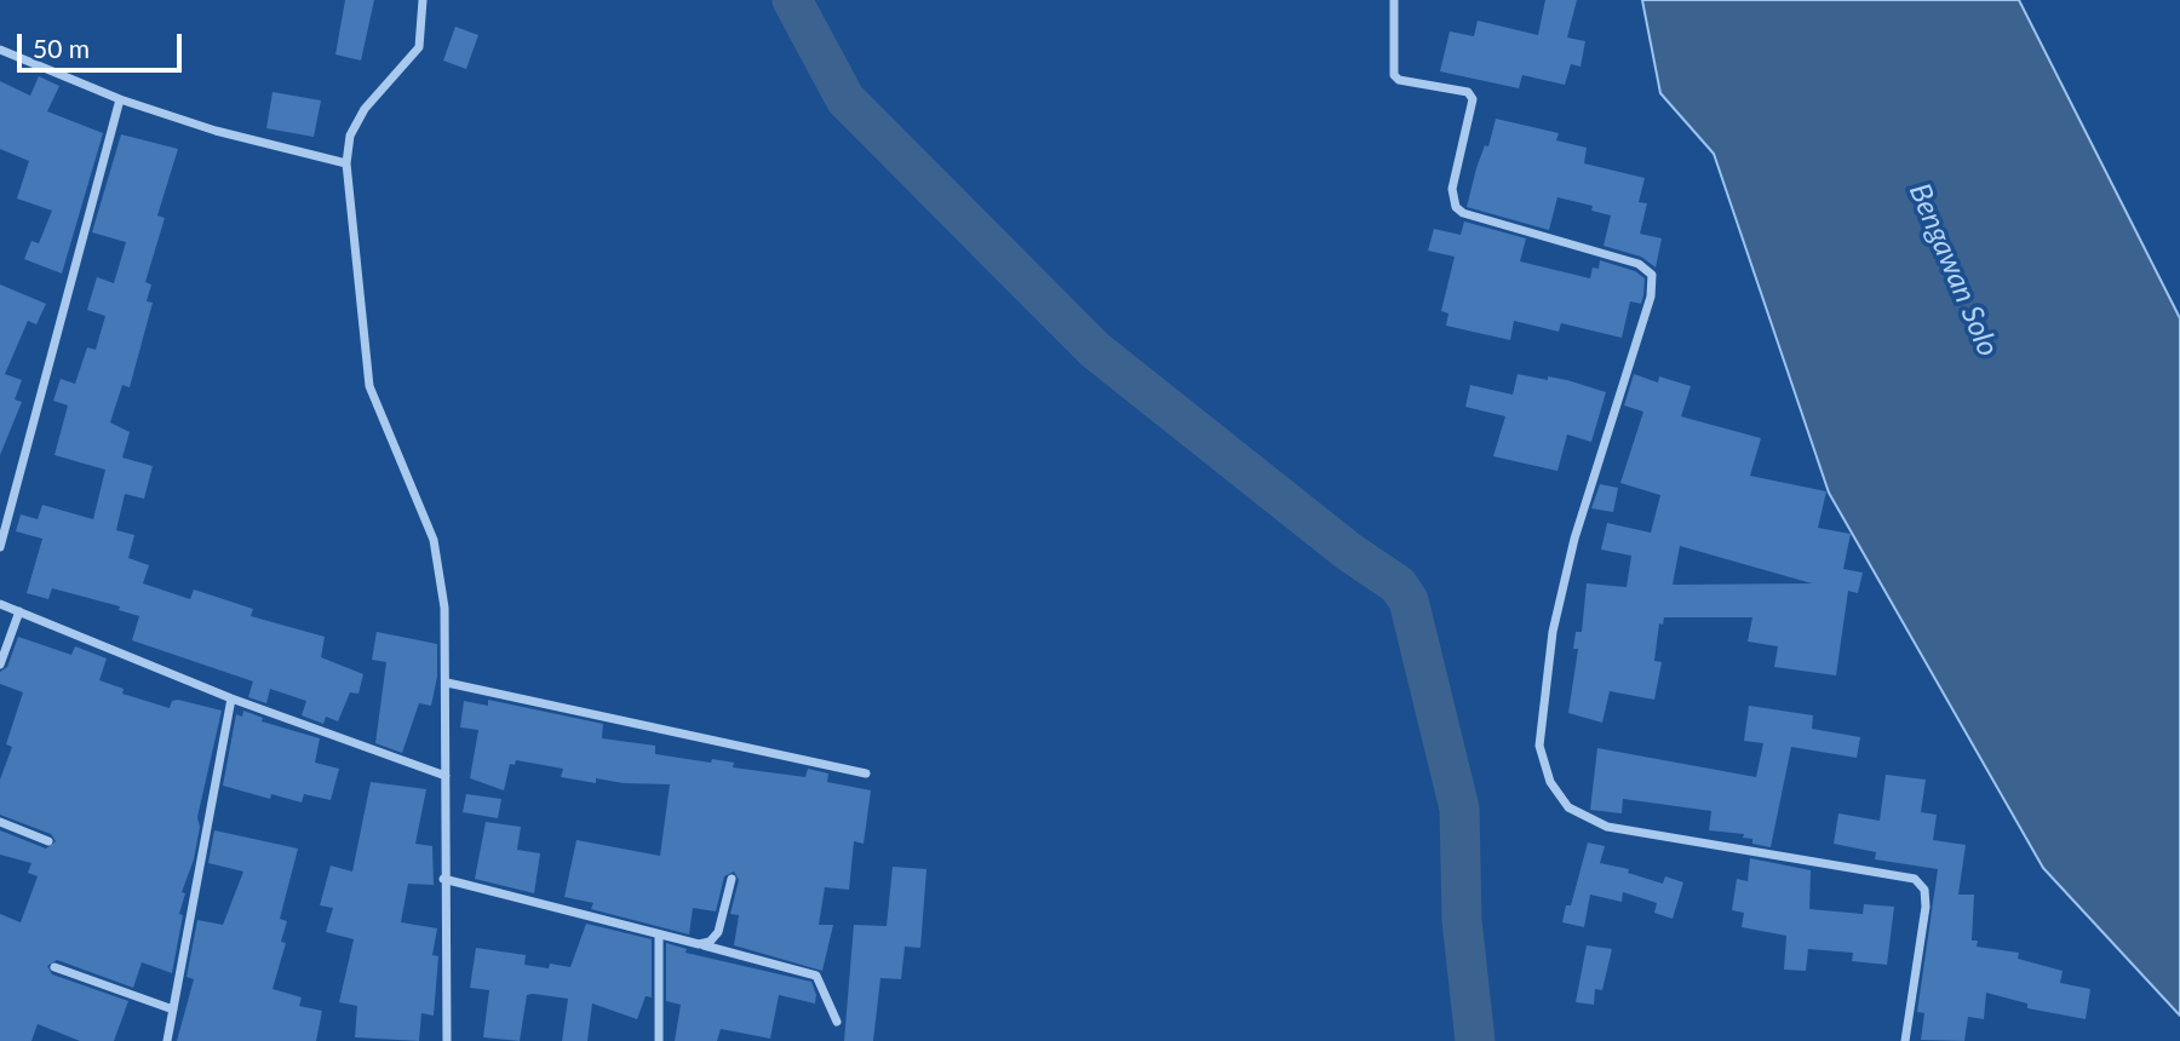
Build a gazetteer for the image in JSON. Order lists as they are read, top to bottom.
{
  "water": ["Bengawan Solo"],
  "scale_bar": "50 m"
}
